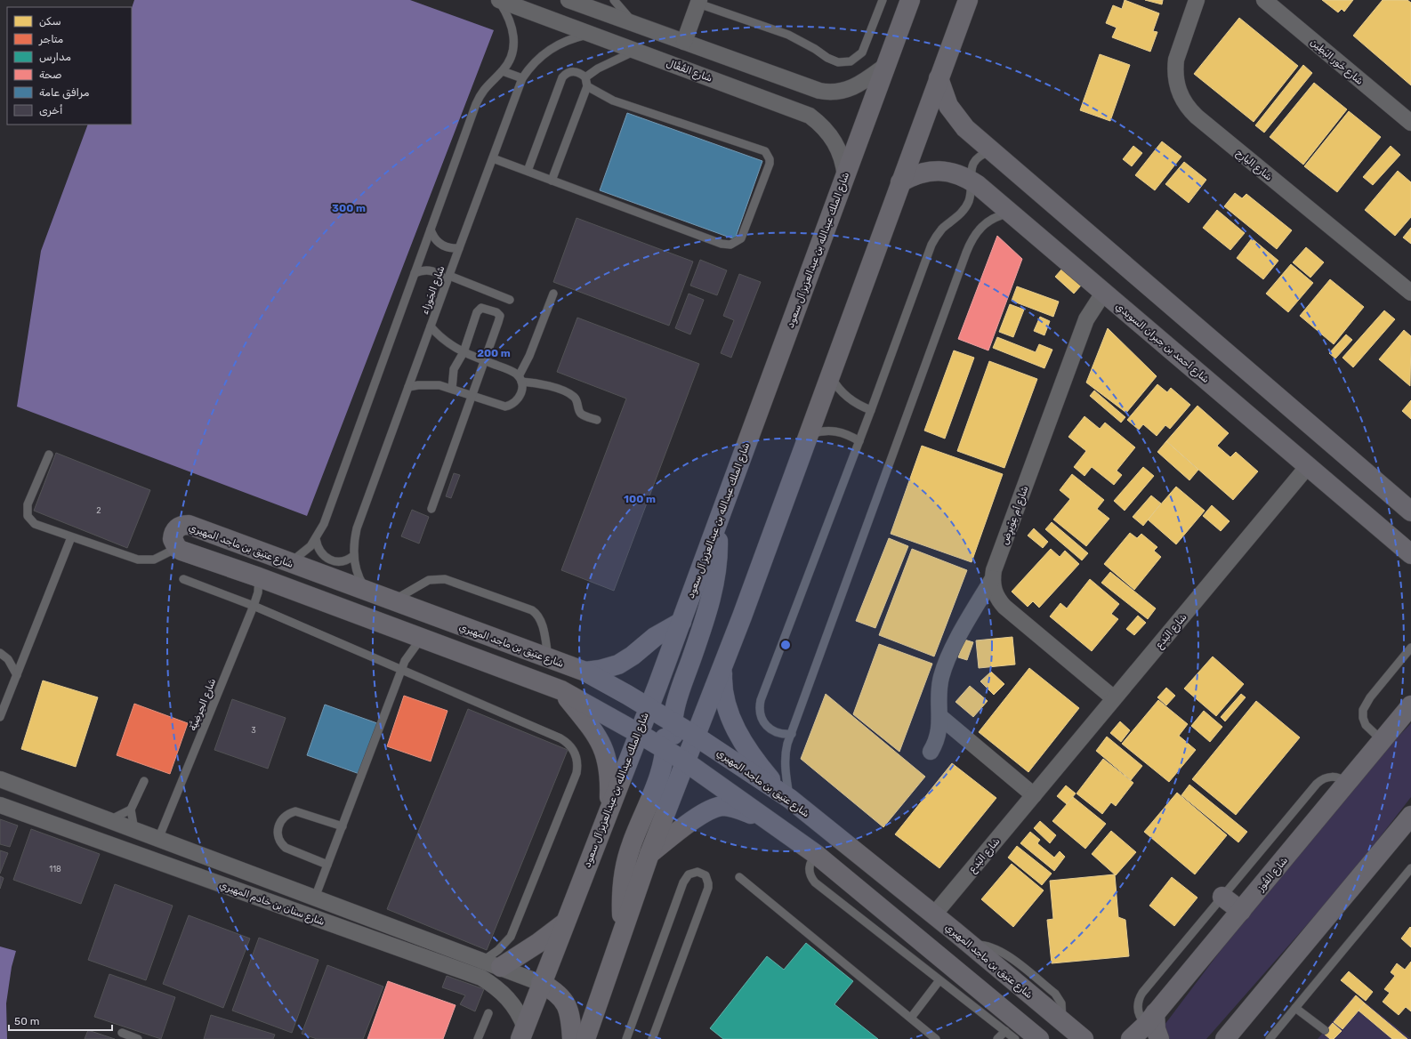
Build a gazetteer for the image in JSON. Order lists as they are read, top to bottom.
{
  "streets": {
    "street": [
      "شارع خَور البَطِين",
      "شارع القُفَّال",
      "شارع اليارِح",
      "شارع الملك عبدالله بن عبدالعزيز آل سعود",
      "شارع أحمد بن جبران السويدي",
      "شارع أم عِوَيرِض",
      "شارع عتيق بن ماجد المهيري",
      "شارع البَدع",
      "شارع القُوز",
      "شارع سنان بن خادم المهيري"
    ],
    "lane": ["شارع الجَوزاء", "شارع الحِرضِيَّة"]
  },
  "crossings": [
    ["شارع القُفَّال", "شارع الملك عبدالله بن عبدالعزيز آل سعود"],
    ["شارع القُفَّال", "شارع الجَوزاء"],
    ["شارع الملك عبدالله بن عبدالعزيز آل سعود", "شارع عتيق بن ماجد المهيري"],
    ["شارع الملك عبدالله بن عبدالعزيز آل سعود", "شارع سنان بن خادم المهيري"],
    ["شارع الجَوزاء", "شارع عتيق بن ماجد المهيري"],
    ["شارع أحمد بن جبران السويدي", "شارع أم عِوَيرِض"],
    ["شارع أحمد بن جبران السويدي", "شارع البَدع"],
    ["شارع أم عِوَيرِض", "شارع البَدع"],
    ["شارع عتيق بن ماجد المهيري", "شارع البَدع"],
    ["شارع الحِرضِيَّة", "شارع سنان بن خادم المهيري"]
  ],
  "house_numbers": ["2", "3", "118"],
  "legend": [
    "سكن",
    "متاجر",
    "مدارس",
    "صحة",
    "مرافق عامة",
    "أخرى"
  ],
  "scale_bar": "50 m",
  "rings": ["300 m", "200 m", "100 m"]
}
